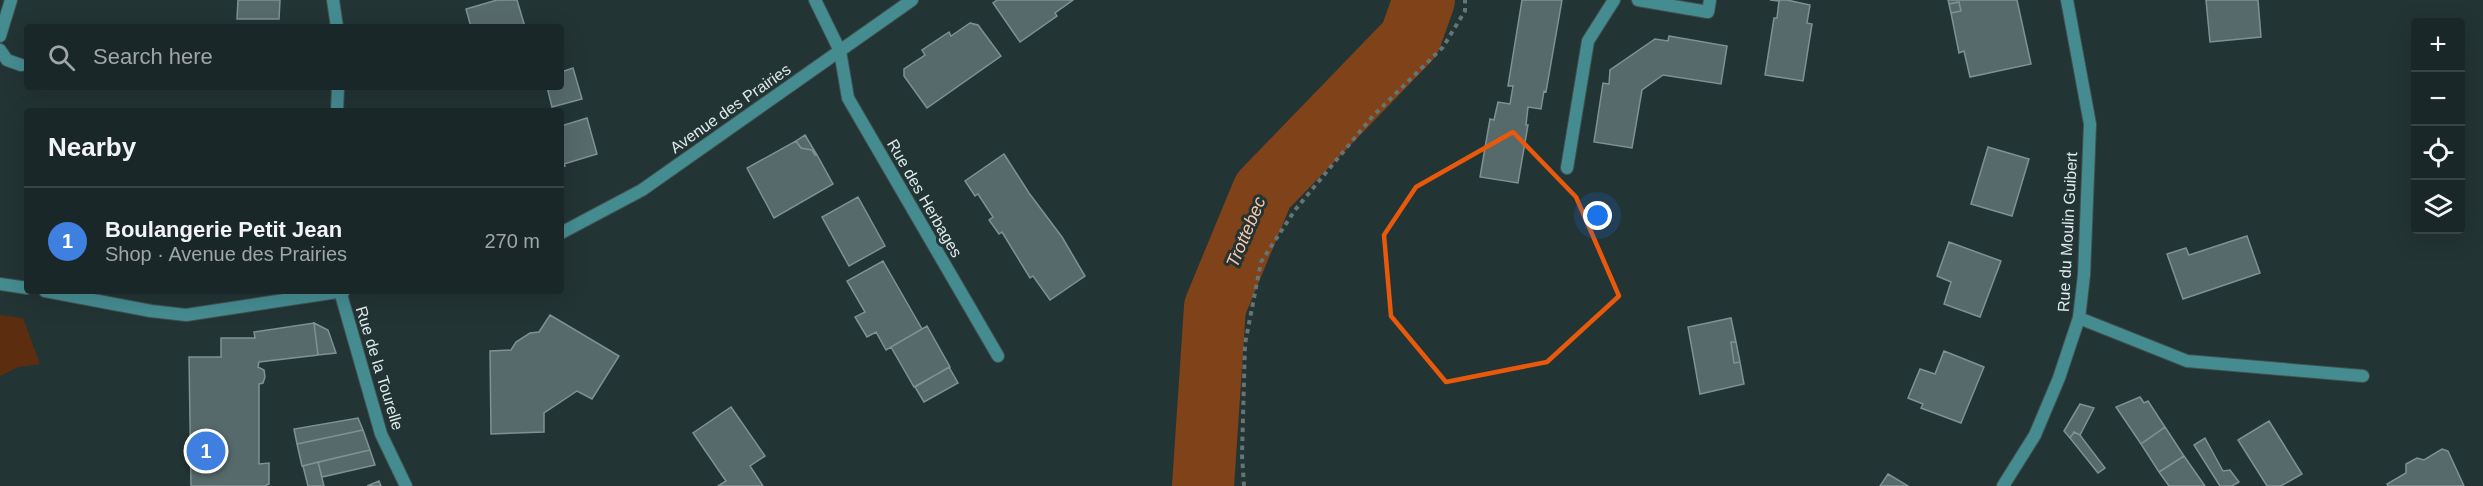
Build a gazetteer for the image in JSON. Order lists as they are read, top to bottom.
{
  "streets": {
    "street": [
      "Avenue des Prairies",
      "Rue des Herbages",
      "Rue du Moulin Guibert",
      "Rue de la Tourelle"
    ]
  },
  "crossings": [
    ["Avenue des Prairies", "Rue des Herbages"]
  ],
  "water": ["Trottebec"],
  "page": {
    "map_buttons": ["+", "−"],
    "search": "Search here",
    "heading": "Nearby",
    "list": [
      {
        "mark": "1",
        "name": "Boulangerie Petit Jean",
        "note": "Shop · Avenue des Prairies",
        "value": "270 m"
      }
    ],
    "pins": "1"
  }
}
